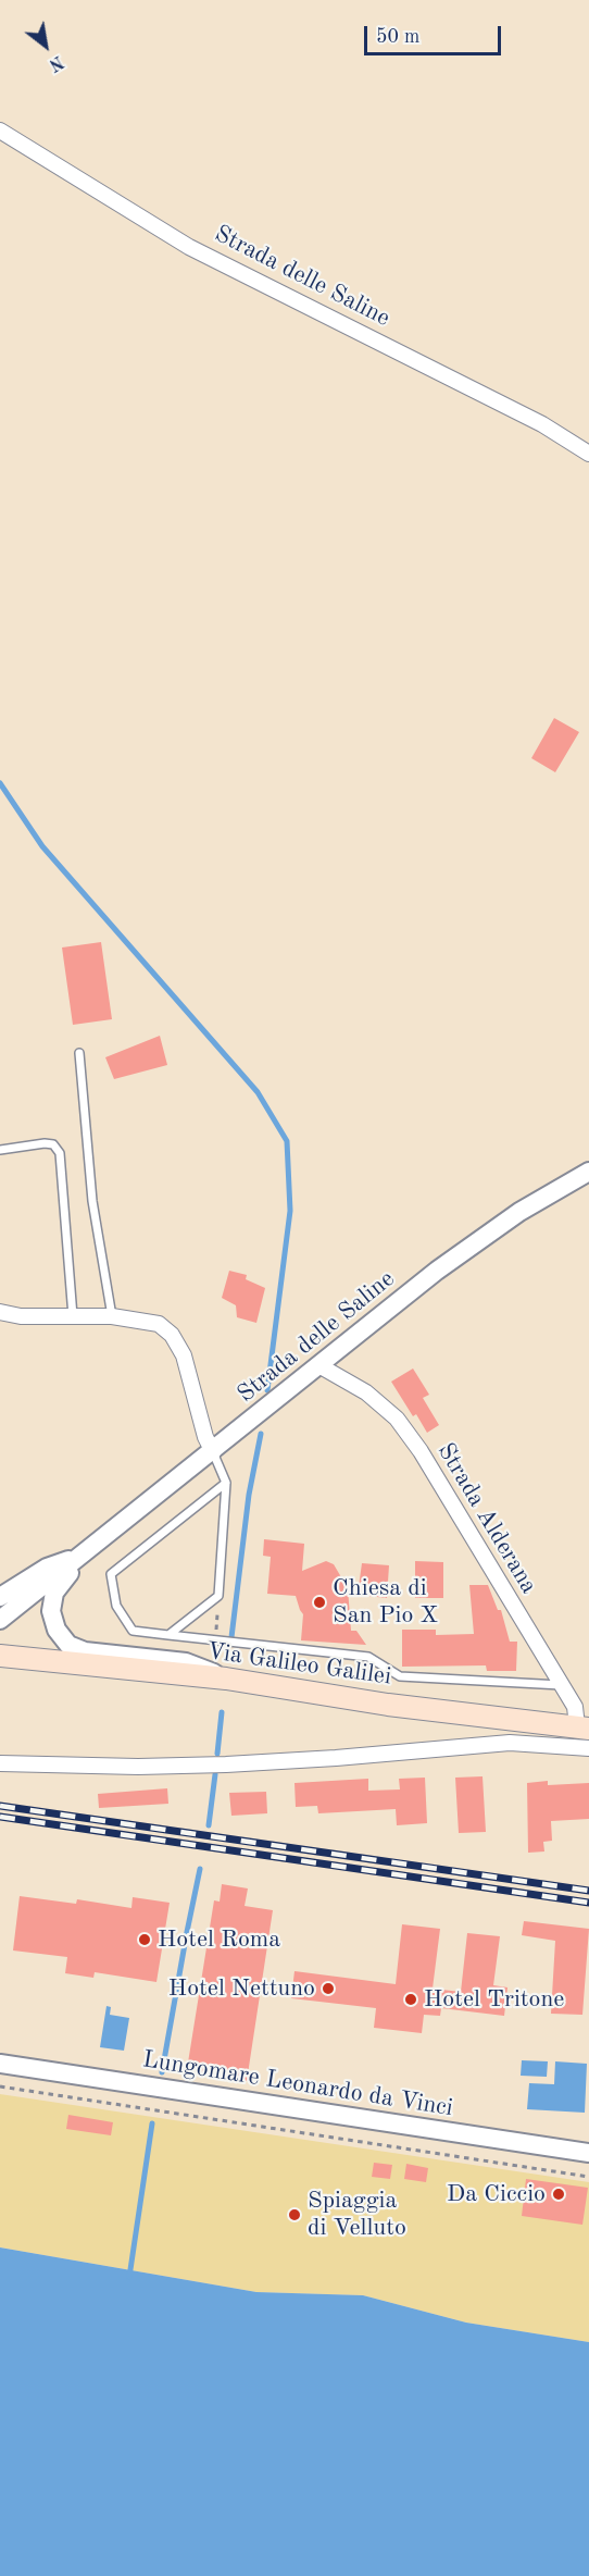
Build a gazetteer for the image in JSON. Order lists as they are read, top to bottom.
{
  "streets": {
    "main road": ["Via Galileo Galilei"],
    "street": ["Strada delle Saline", "Strada Alderana", "Lungomare Leonardo da Vinci"]
  },
  "crossings": [
    ["Strada delle Saline", "Strada Alderana"],
    ["Strada delle Saline", "Via Galileo Galilei"],
    ["Strada Alderana", "Via Galileo Galilei"]
  ],
  "places": [
    "Chiesa di San Pio X",
    "Hotel Roma",
    "Hotel Nettuno",
    "Hotel Tritone",
    "Da Ciccio",
    "Spiaggia di Velluto"
  ],
  "scale_bar": "50 m",
  "north": "bottom right"
}
